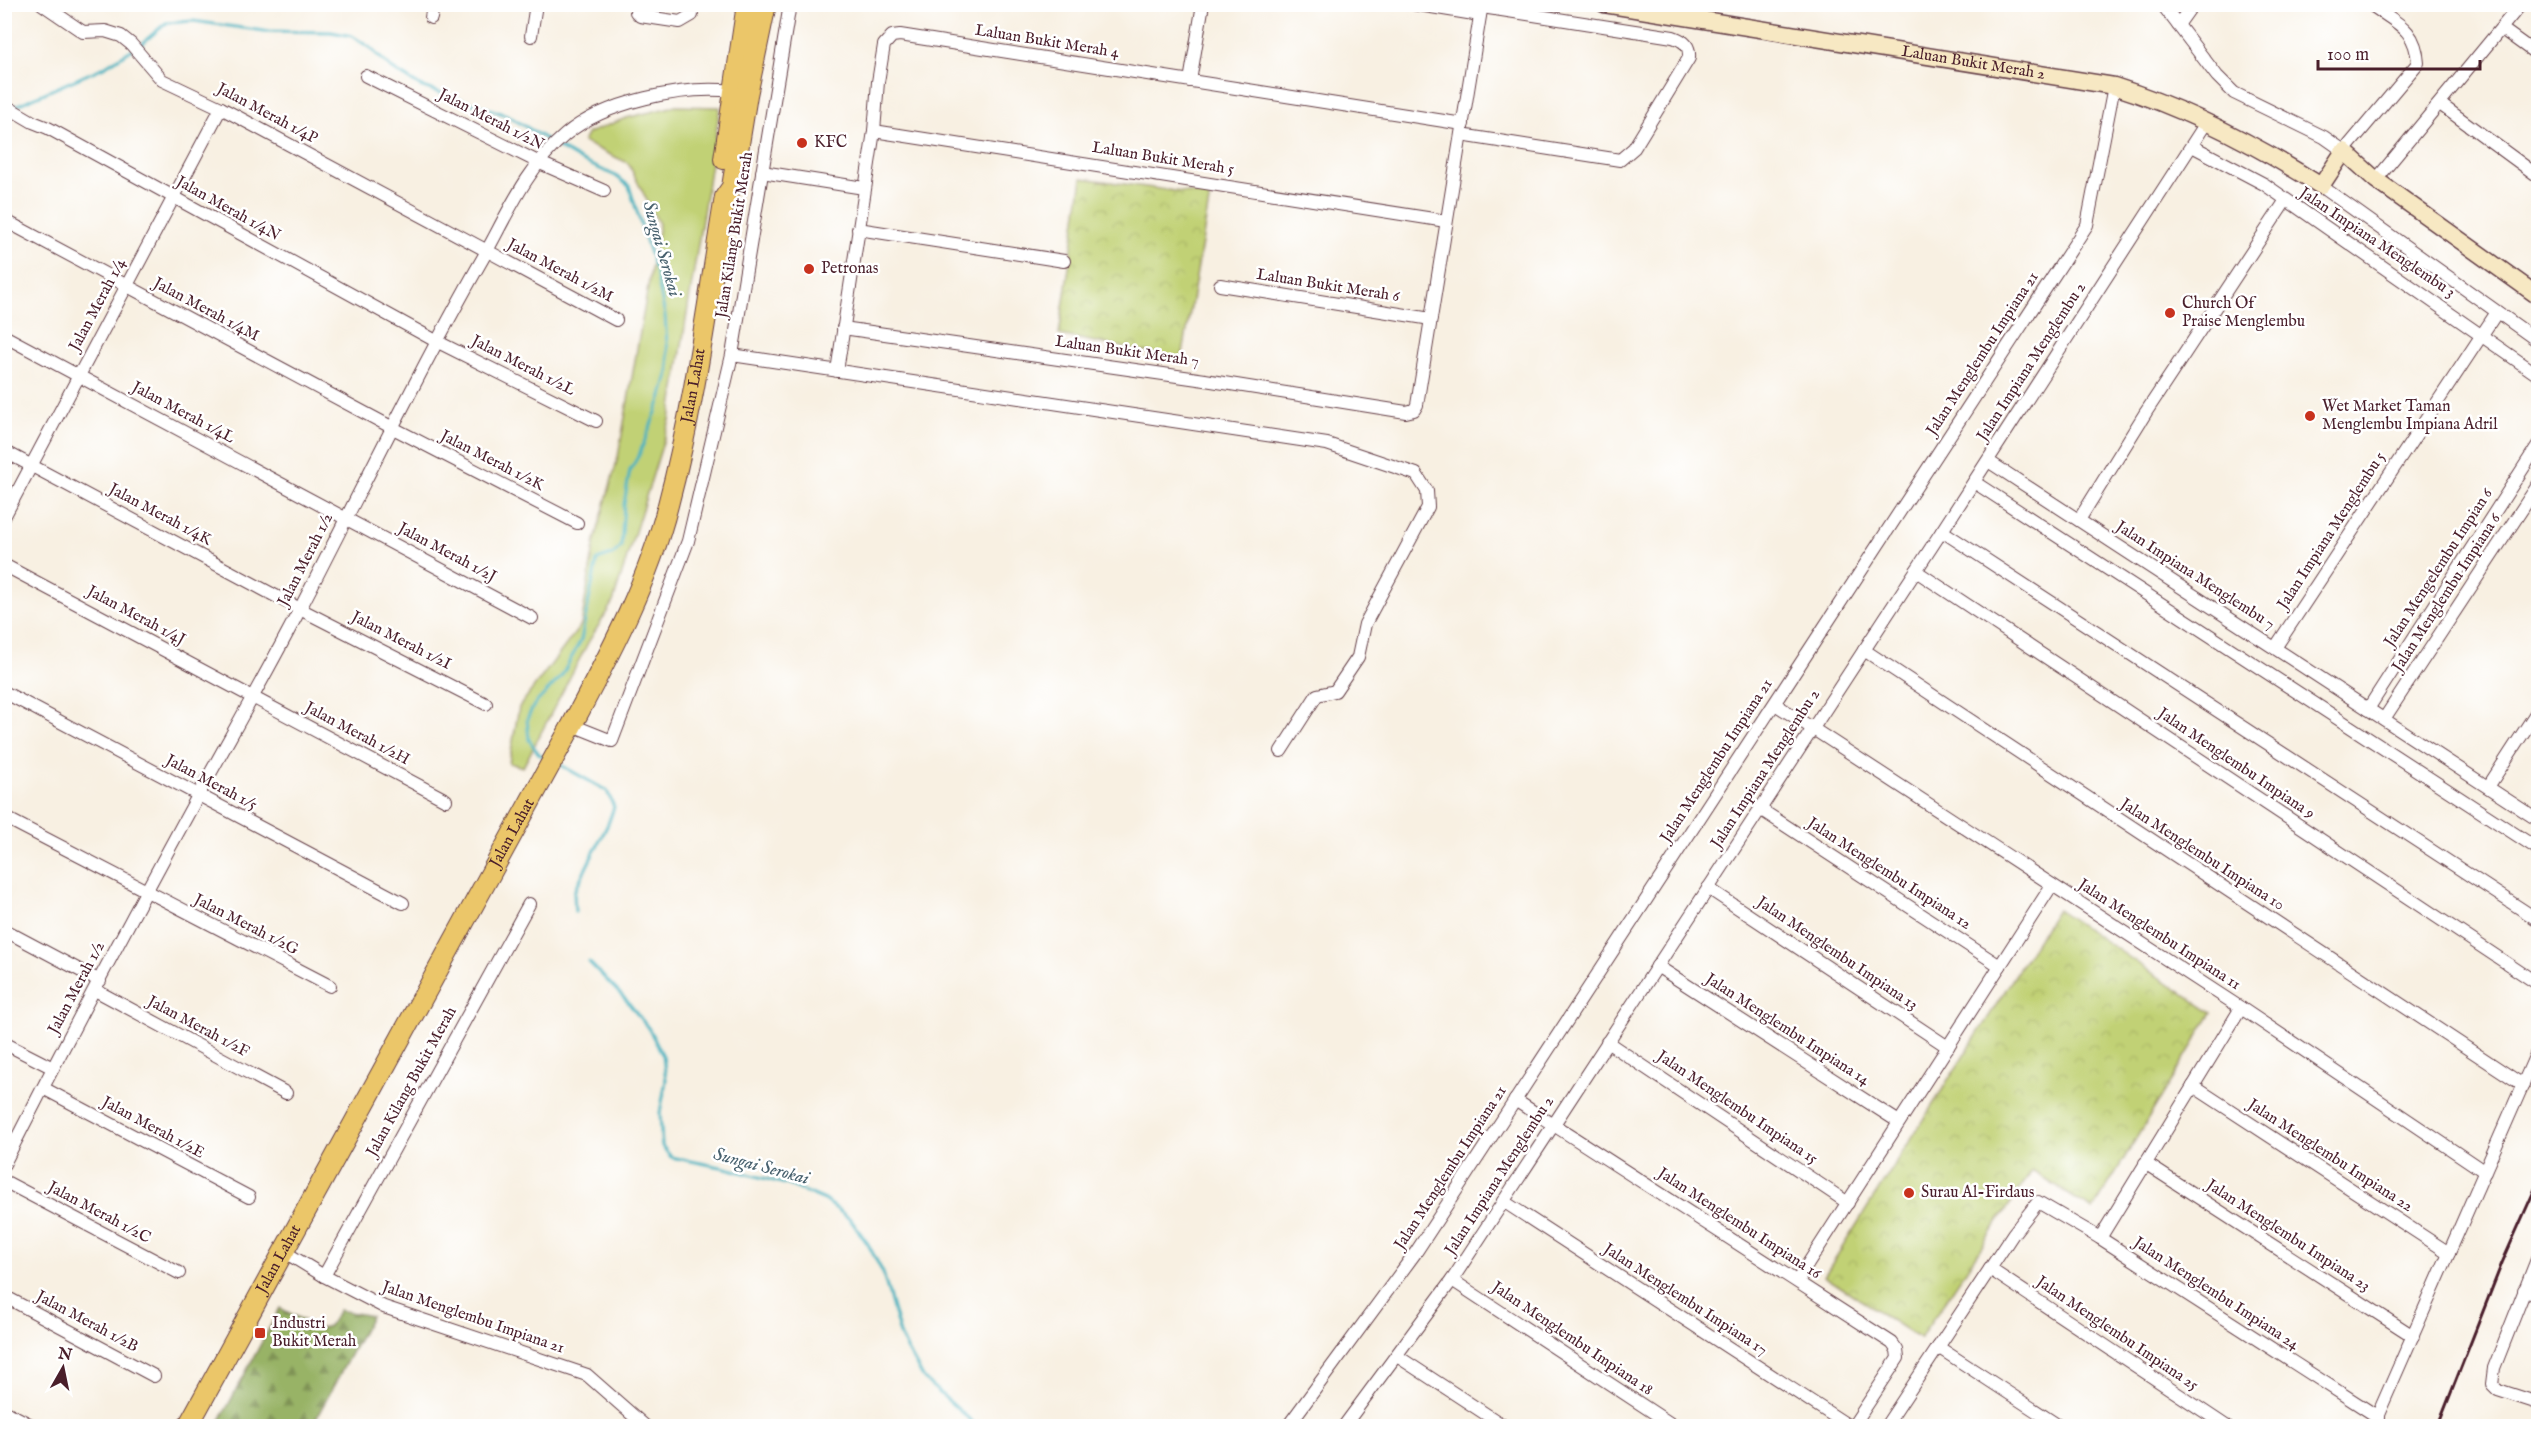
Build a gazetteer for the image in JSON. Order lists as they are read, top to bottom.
{
  "streets": {
    "main road": ["Jalan Lahat"],
    "street": [
      "Laluan Bukit Merah 4",
      "Laluan Bukit Merah 2",
      "Jalan Merah 1/4P",
      "Jalan Merah 1/2N",
      "Laluan Bukit Merah 5",
      "Jalan Merah 1/4N",
      "Jalan Kilang Bukit Merah",
      "Jalan Impiana Menglembu 3",
      "Jalan Merah 1/2M",
      "Laluan Bukit Merah 6",
      "Jalan Merah 1/4",
      "Jalan Merah 1/4M",
      "Laluan Bukit Merah 7",
      "Jalan Menglembu Impiana 21",
      "Jalan Impiana Menglembu 2",
      "Jalan Merah 1/2L",
      "Jalan Merah 1/4L",
      "Jalan Merah 1/2K",
      "Jalan Merah 1/4K",
      "Jalan Impiana Menglembu 5",
      "Jalan Merah 1/2J",
      "Jalan Merah 1/2",
      "Jalan Mengelembu Impian 6",
      "Jalan Impiana Menglembu 7",
      "Jalan Menglembu Impiana 6",
      "Jalan Merah 1/4J",
      "Jalan Merah 1/2I",
      "Jalan Merah 1/2H",
      "Jalan Menglembu Impiana 9",
      "Jalan Merah 1/5",
      "Jalan Menglembu Impiana 10",
      "Jalan Menglembu Impiana 12",
      "Jalan Merah 1/2G",
      "Jalan Menglembu Impiana 11",
      "Jalan Menglembu Impiana 13",
      "Jalan Merah 1/2F",
      "Jalan Menglembu Impiana 14",
      "Jalan Menglembu Impiana 15",
      "Jalan Merah 1/2E",
      "Jalan Menglembu Impiana 22",
      "Jalan Merah 1/2C",
      "Jalan Menglembu Impiana 16",
      "Jalan Menglembu Impiana 23",
      "Jalan Menglembu Impiana 24",
      "Jalan Menglembu Impiana 17",
      "Jalan Merah 1/2B",
      "Jalan Menglembu Impiana 25",
      "Jalan Menglembu Impiana 18"
    ]
  },
  "crossings": [
    ["Laluan Bukit Merah 4", "Laluan Bukit Merah 5"],
    ["Laluan Bukit Merah 4", "Laluan Bukit Merah 7"],
    ["Laluan Bukit Merah 2", "Jalan Menglembu Impiana 21"],
    ["Laluan Bukit Merah 2", "Jalan Impiana Menglembu 2"],
    ["Jalan Merah 1/4P", "Jalan Merah 1/2M"],
    ["Jalan Merah 1/4P", "Jalan Merah 1/4"],
    ["Jalan Merah 1/4P", "Jalan Merah 1/2"],
    ["Jalan Merah 1/2N", "Jalan Merah 1/2"],
    ["Jalan Merah 1/4N", "Jalan Merah 1/4"],
    ["Jalan Merah 1/4N", "Jalan Merah 1/2L"],
    ["Jalan Merah 1/4N", "Jalan Merah 1/2"],
    ["Jalan Kilang Bukit Merah", "Jalan Menglembu Impiana 21"],
    ["Jalan Kilang Bukit Merah", "Jalan Lahat"],
    ["Jalan Impiana Menglembu 3", "Jalan Impiana Menglembu 2"],
    ["Jalan Impiana Menglembu 3", "Jalan Impiana Menglembu 5"],
    ["Jalan Merah 1/2M", "Jalan Merah 1/2"],
    ["Laluan Bukit Merah 6", "Laluan Bukit Merah 7"],
    ["Jalan Merah 1/4", "Jalan Merah 1/4M"],
    ["Jalan Merah 1/4", "Jalan Merah 1/4L"],
    ["Jalan Merah 1/4", "Jalan Merah 1/4K"],
    ["Jalan Merah 1/4M", "Jalan Merah 1/2K"],
    ["Jalan Merah 1/4M", "Jalan Merah 1/2"],
    ["Jalan Menglembu Impiana 21", "Jalan Lahat"],
    ["Jalan Menglembu Impiana 21", "Jalan Menglembu Impiana 11"],
    ["Jalan Menglembu Impiana 21", "Jalan Menglembu Impiana 16"],
    ["Jalan Impiana Menglembu 2", "Jalan Impiana Menglembu 7"],
    ["Jalan Impiana Menglembu 2", "Jalan Menglembu Impiana 9"],
    ["Jalan Impiana Menglembu 2", "Jalan Menglembu Impiana 10"],
    ["Jalan Impiana Menglembu 2", "Jalan Menglembu Impiana 12"],
    ["Jalan Impiana Menglembu 2", "Jalan Menglembu Impiana 11"],
    ["Jalan Impiana Menglembu 2", "Jalan Menglembu Impiana 13"],
    ["Jalan Impiana Menglembu 2", "Jalan Menglembu Impiana 14"],
    ["Jalan Impiana Menglembu 2", "Jalan Menglembu Impiana 15"],
    ["Jalan Impiana Menglembu 2", "Jalan Menglembu Impiana 16"],
    ["Jalan Impiana Menglembu 2", "Jalan Menglembu Impiana 17"],
    ["Jalan Impiana Menglembu 2", "Jalan Menglembu Impiana 18"],
    ["Jalan Merah 1/2L", "Jalan Merah 1/2"],
    ["Jalan Lahat", "Jalan Merah 1/2"],
    ["Jalan Merah 1/4L", "Jalan Merah 1/2J"],
    ["Jalan Merah 1/4L", "Jalan Merah 1/2"],
    ["Jalan Merah 1/2K", "Jalan Merah 1/2"],
    ["Jalan Merah 1/4K", "Jalan Merah 1/2"],
    ["Jalan Merah 1/4K", "Jalan Merah 1/2I"],
    ["Jalan Impiana Menglembu 5", "Jalan Impiana Menglembu 7"],
    ["Jalan Merah 1/2J", "Jalan Merah 1/2"],
    ["Jalan Merah 1/2", "Jalan Merah 1/4J"],
    ["Jalan Merah 1/2", "Jalan Merah 1/2I"],
    ["Jalan Merah 1/2", "Jalan Merah 1/2H"],
    ["Jalan Merah 1/2", "Jalan Merah 1/5"],
    ["Jalan Merah 1/2", "Jalan Merah 1/2G"],
    ["Jalan Merah 1/2", "Jalan Merah 1/2F"],
    ["Jalan Merah 1/2", "Jalan Merah 1/2E"],
    ["Jalan Mengelembu Impian 6", "Jalan Impiana Menglembu 7"],
    ["Jalan Impiana Menglembu 7", "Jalan Menglembu Impiana 6"],
    ["Jalan Merah 1/4J", "Jalan Merah 1/2H"],
    ["Jalan Menglembu Impiana 16", "Jalan Menglembu Impiana 17"],
    ["Jalan Menglembu Impiana 24", "Jalan Menglembu Impiana 25"]
  ],
  "water": ["Sungai Serokai"],
  "places": {
    "other": [
      "KFC",
      "Petronas",
      "Church Of Praise Menglembu",
      "Wet Market Taman Menglembu Impiana Adril",
      "Surau Al-Firdaus"
    ],
    "transit": ["Industri Bukit Merah"]
  },
  "scale_bar": "100 m",
  "north": "top"
}
